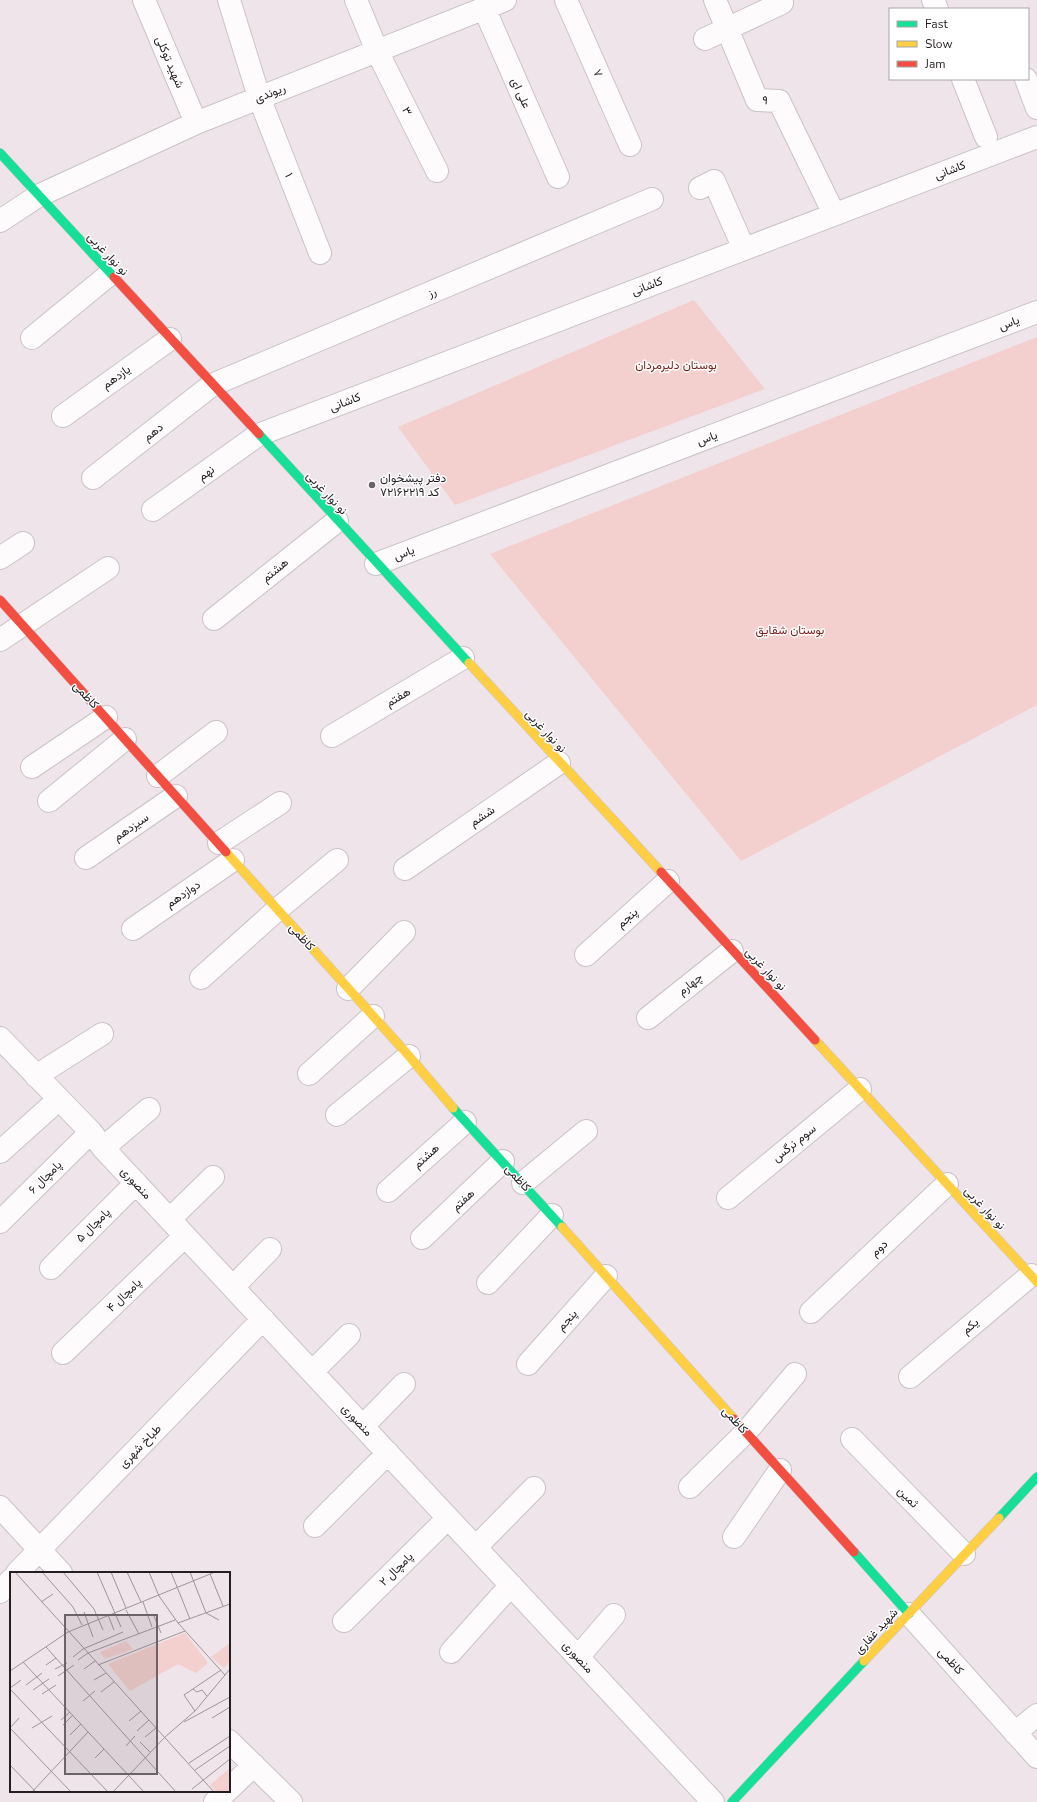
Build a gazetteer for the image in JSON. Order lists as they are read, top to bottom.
{
  "streets": {
    "street": [
      "شهید توکلی",
      "۷",
      "ریوندی",
      "علی ای",
      "۹",
      "۳",
      "کاشانی",
      "۱",
      "نو نوار غربی",
      "رز",
      "یاس",
      "یازدهم",
      "دهم",
      "نهم",
      "هشتم",
      "کاظمی",
      "هفتم",
      "ششم",
      "سیزدهم",
      "دوازدهم",
      "پنجم",
      "چهارم",
      "سوم نرگس",
      "۶ پامچال",
      "منصوری",
      "۵ پامچال",
      "دوم",
      "پامچال ۴",
      "یکم",
      "طباخ شهری",
      "ثمین",
      "۲ پامچال",
      "شهید غفاری"
    ]
  },
  "crossings": [
    ["شهید توکلی", "ریوندی"],
    ["ریوندی", "علی ای"],
    ["ریوندی", "۳"],
    ["ریوندی", "۱"],
    ["ریوندی", "نو نوار غربی"],
    ["۹", "کاشانی"],
    ["کاشانی", "نو نوار غربی"],
    ["کاشانی", "نهم"],
    ["نو نوار غربی", "رز"],
    ["نو نوار غربی", "یاس"],
    ["نو نوار غربی", "یازدهم"],
    ["نو نوار غربی", "دهم"],
    ["نو نوار غربی", "نهم"],
    ["نو نوار غربی", "هشتم"],
    ["نو نوار غربی", "هفتم"],
    ["نو نوار غربی", "ششم"],
    ["نو نوار غربی", "پنجم"],
    ["نو نوار غربی", "چهارم"],
    ["نو نوار غربی", "سوم نرگس"],
    ["نو نوار غربی", "دوم"],
    ["نو نوار غربی", "یکم"],
    ["رز", "دهم"],
    ["هشتم", "کاظمی"],
    ["کاظمی", "هفتم"],
    ["کاظمی", "سیزدهم"],
    ["کاظمی", "دوازدهم"],
    ["کاظمی", "پنجم"],
    ["کاظمی", "شهید غفاری"],
    ["۶ پامچال", "منصوری"],
    ["منصوری", "۵ پامچال"],
    ["منصوری", "پامچال ۴"],
    ["منصوری", "طباخ شهری"],
    ["منصوری", "۲ پامچال"],
    ["ثمین", "شهید غفاری"]
  ],
  "parks": ["بوستان دلیرمردان", "بوستان شقایق"],
  "places": ["دفتر پیشخوان کد ۷۲۱۶۲۲۱۹"],
  "legend": ["Fast", "Slow", "Jam"]
}
